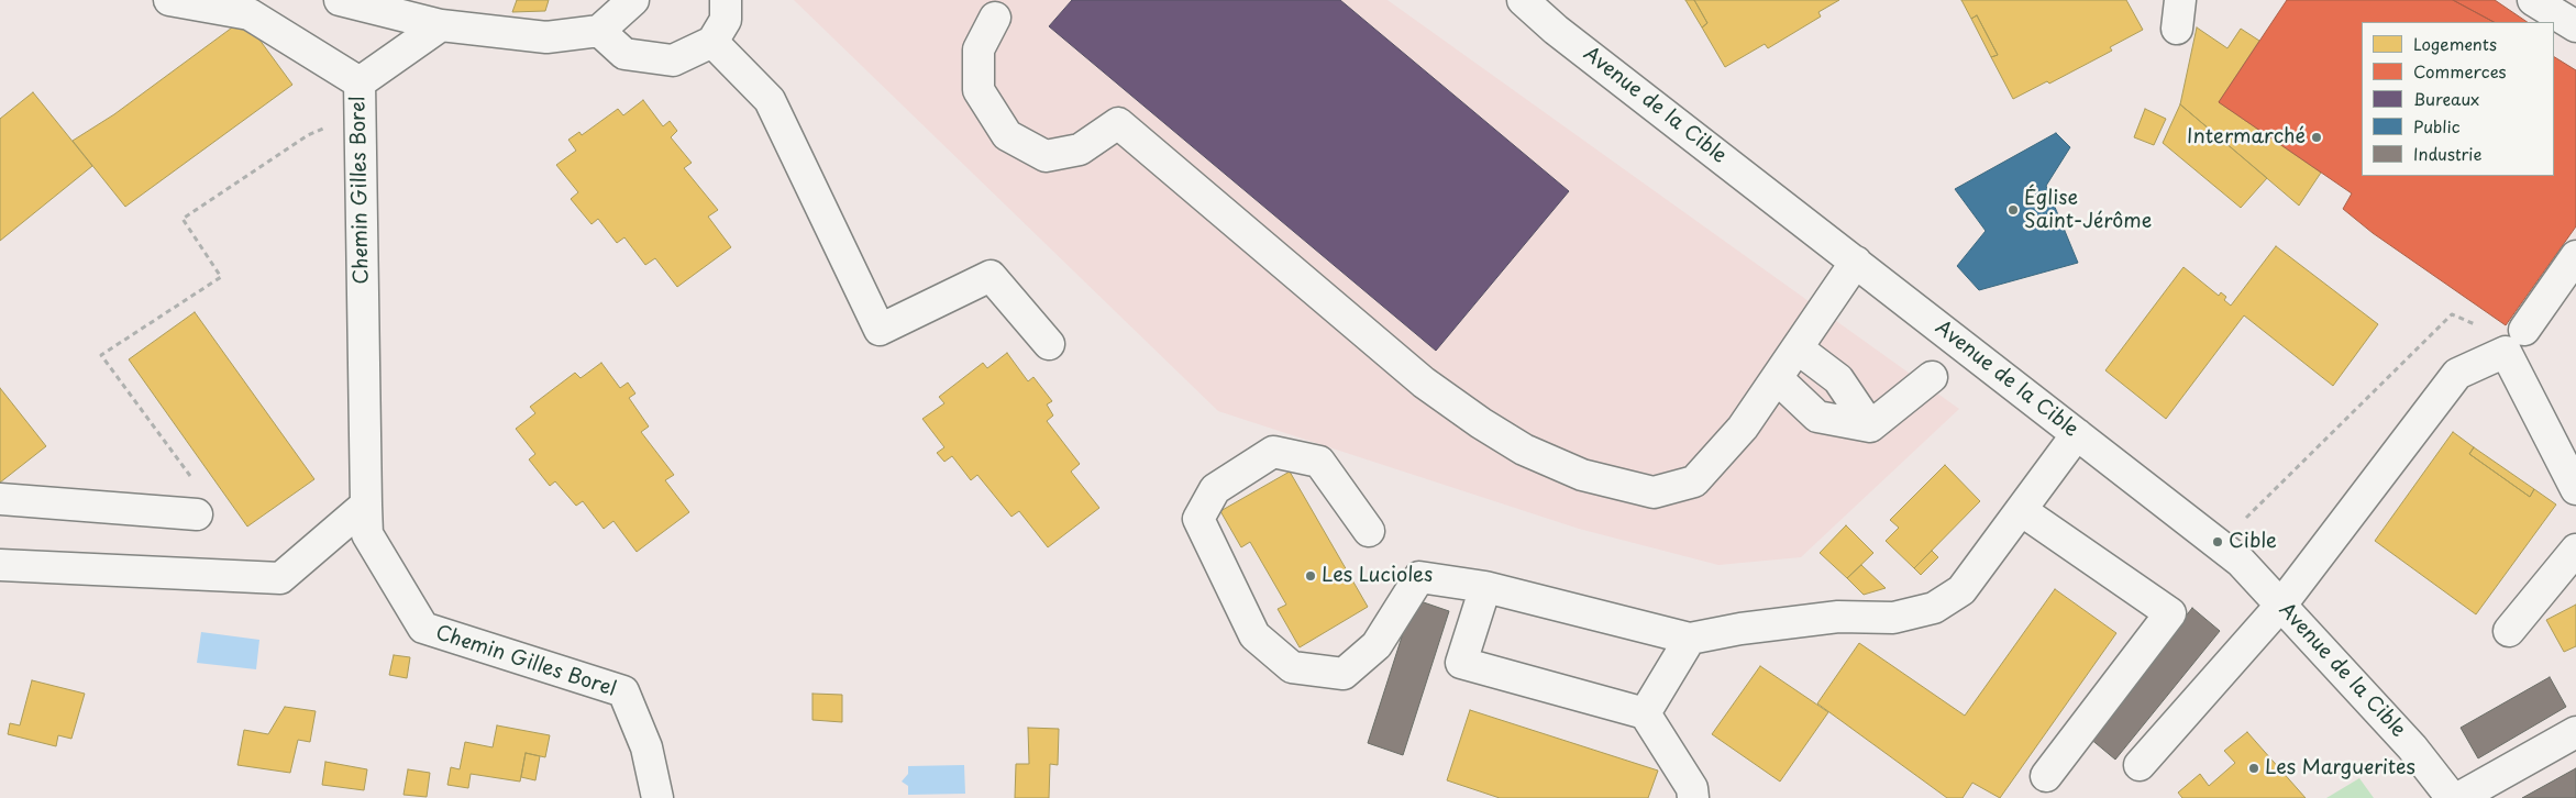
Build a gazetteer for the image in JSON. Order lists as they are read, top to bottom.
{
  "streets": {
    "street": ["Avenue de la Cible", "Chemin Gilles Borel"]
  },
  "places": [
    "Intermarché",
    "Église Saint-Jérôme",
    "Cible",
    "Les Lucioles",
    "Les Marguerites"
  ],
  "legend": [
    "Logements",
    "Commerces",
    "Bureaux",
    "Public",
    "Industrie"
  ]
}
